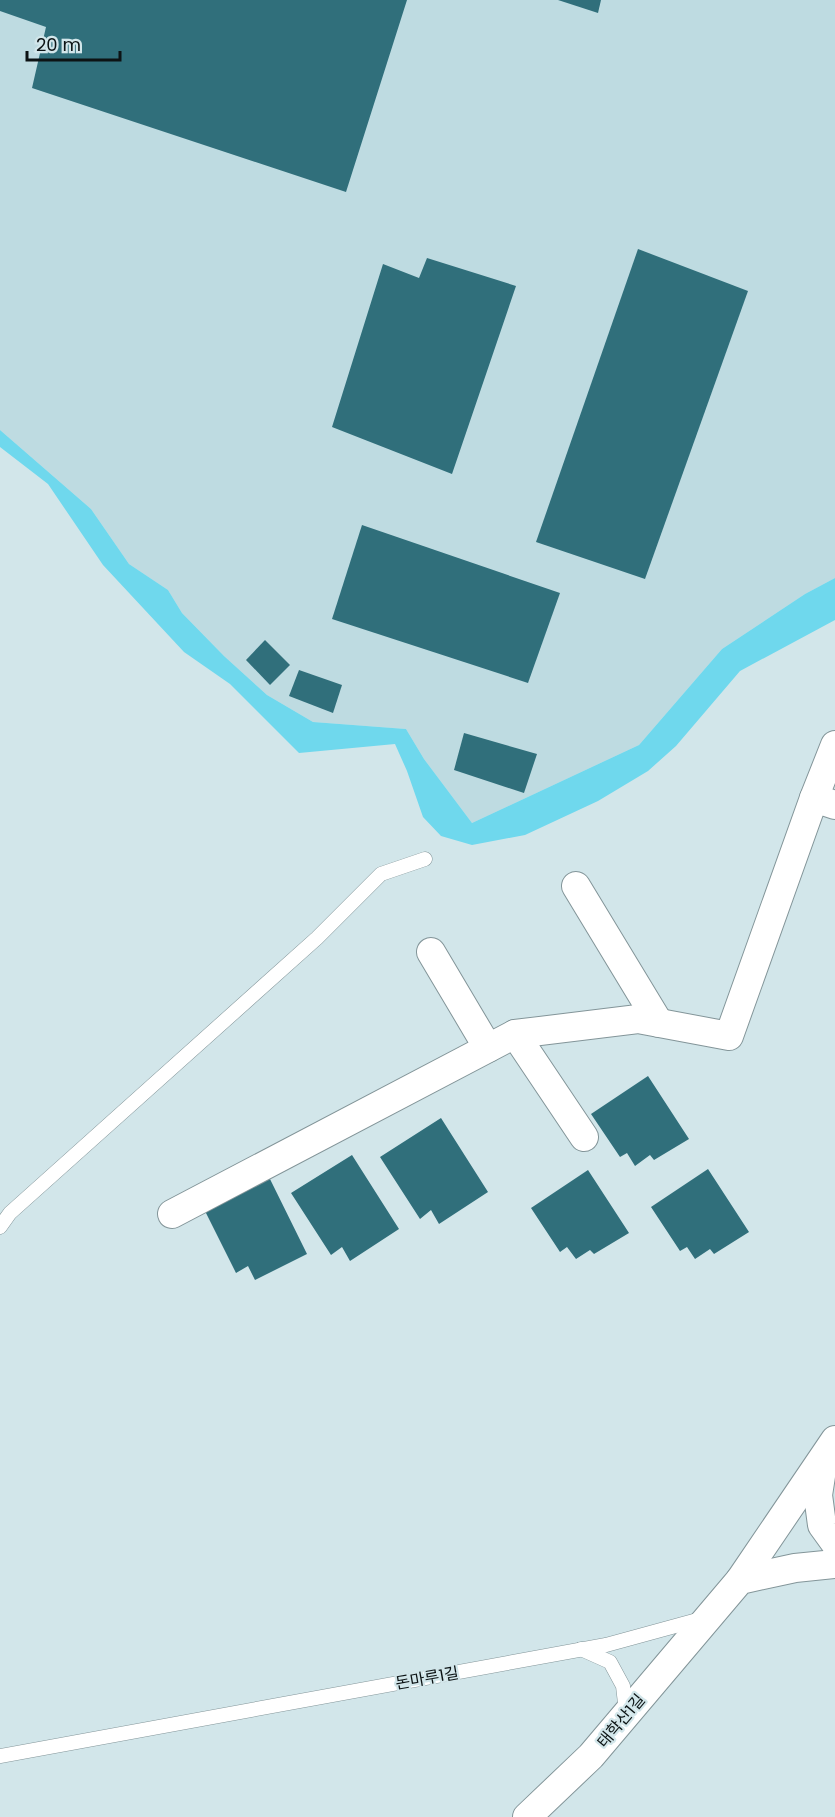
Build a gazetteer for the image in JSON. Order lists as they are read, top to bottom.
{
  "streets": {
    "street": ["태학산1길"],
    "lane": ["돈마루1길"]
  },
  "crossings": [
    ["돈마루1길", "태학산1길"]
  ],
  "scale_bar": "20 m"
}
